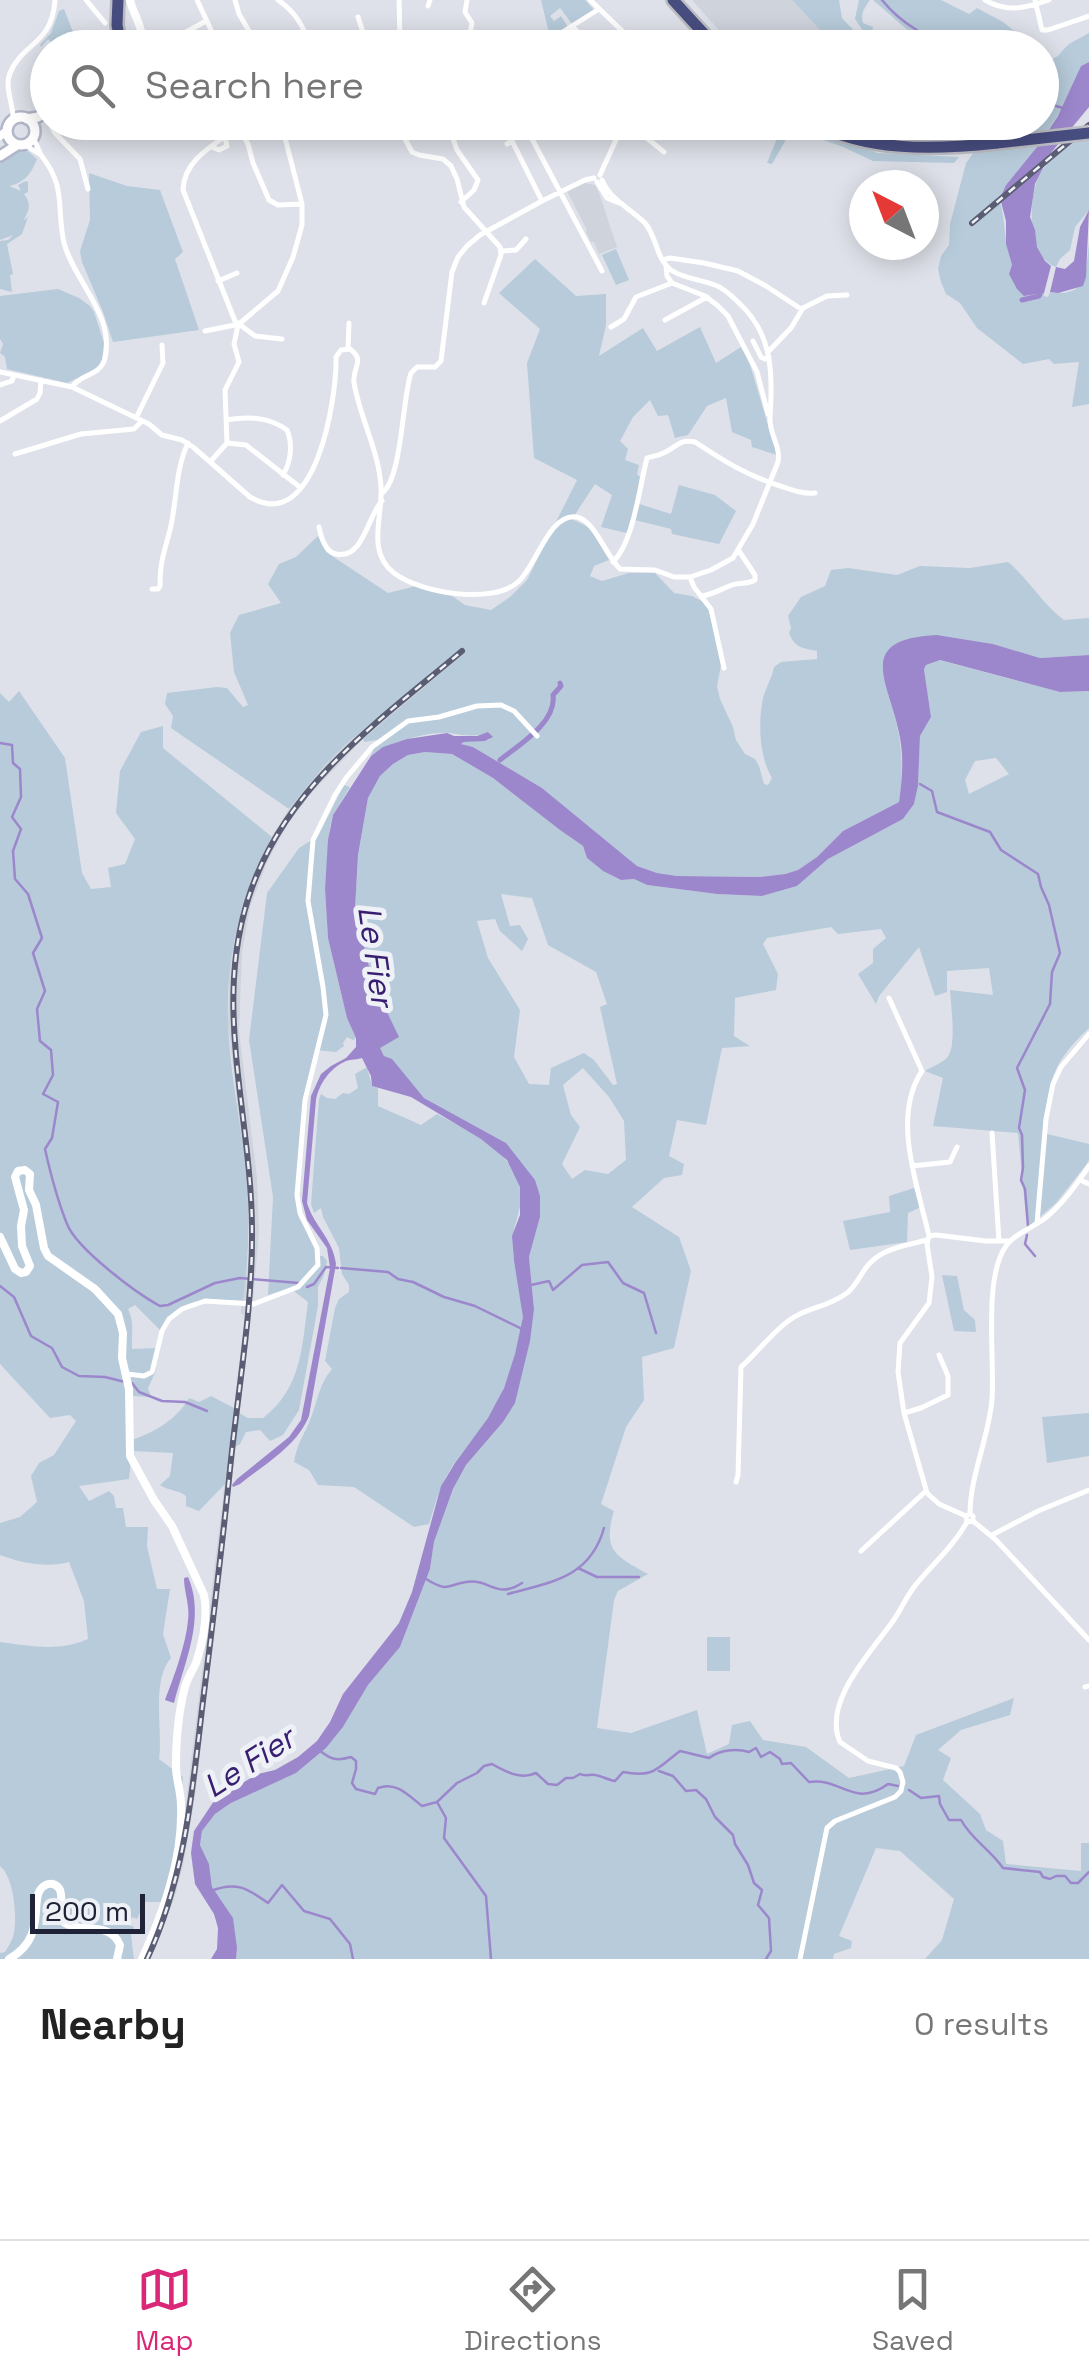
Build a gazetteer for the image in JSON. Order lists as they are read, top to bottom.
{
  "water": ["Le Fier"],
  "scale_bar": "200 m",
  "north": "top left",
  "page": {
    "search": "Search here",
    "scale": "200 m",
    "heading": ["Nearby", "0 results"],
    "nav": ["Map", "Directions", "Saved"]
  }
}
